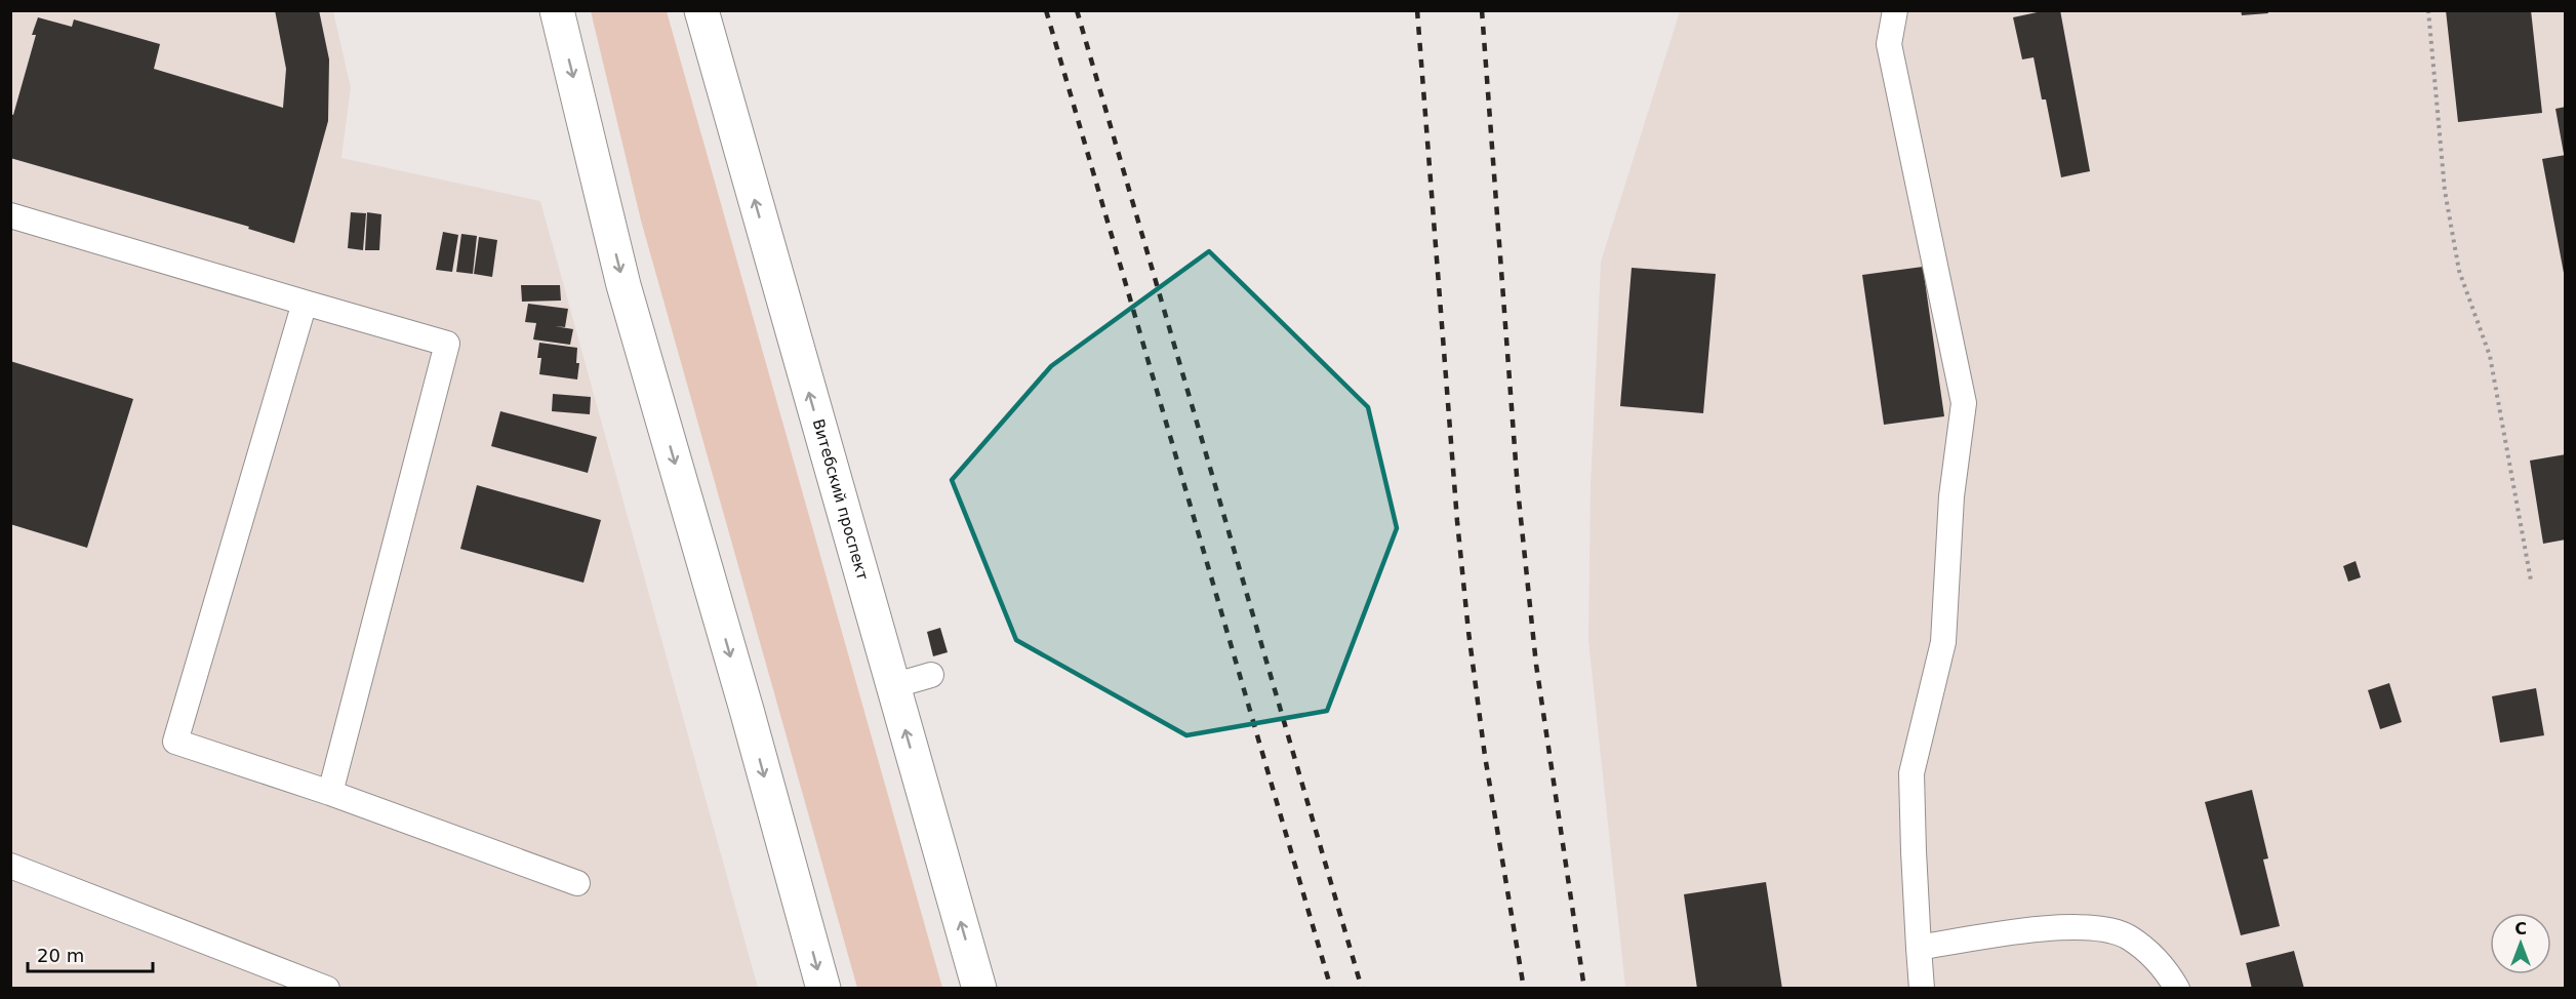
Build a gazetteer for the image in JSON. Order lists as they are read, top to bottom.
{
  "streets": {
    "main road": ["Витебский проспект"]
  },
  "scale_bar": "20 m",
  "north": "top"
}
